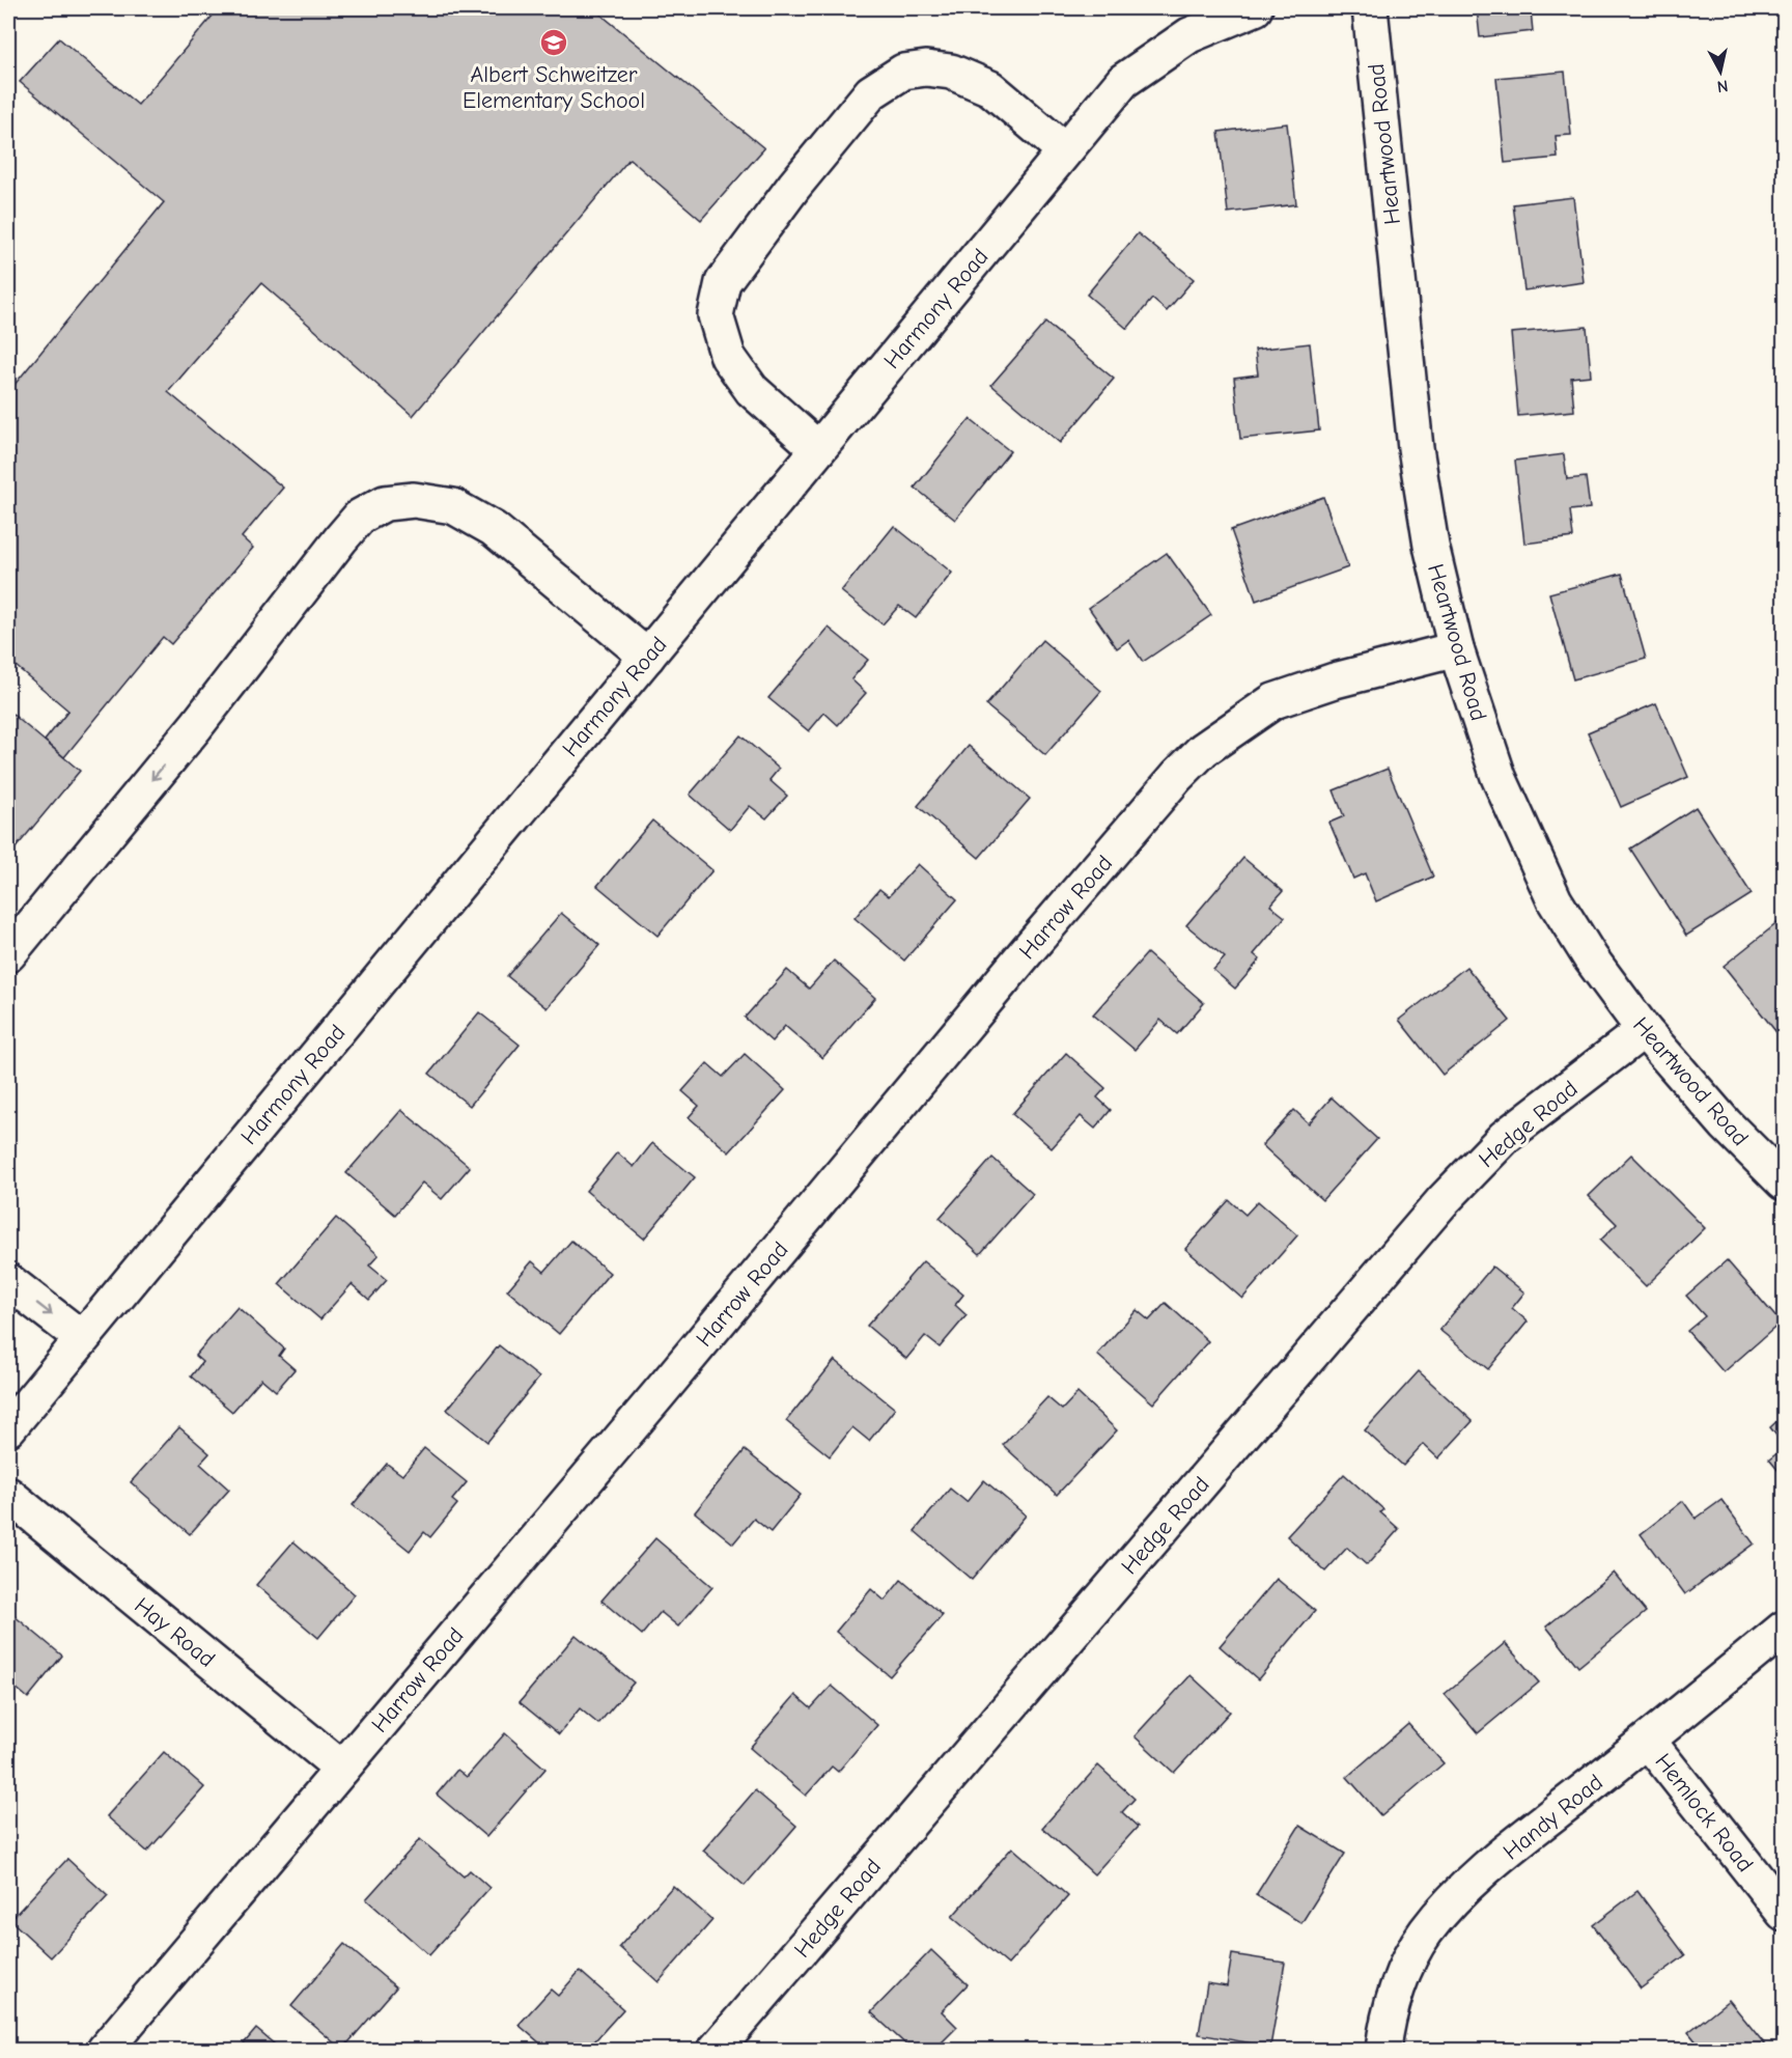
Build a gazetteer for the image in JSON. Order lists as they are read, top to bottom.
{
  "streets": {
    "street": [
      "Heartwood Road",
      "Harmony Road",
      "Harrow Road",
      "Hedge Road",
      "Hay Road",
      "Hemlock Road",
      "Handy Road"
    ]
  },
  "crossings": [
    ["Heartwood Road", "Harrow Road"],
    ["Heartwood Road", "Hedge Road"],
    ["Harrow Road", "Hay Road"],
    ["Hemlock Road", "Handy Road"]
  ],
  "places": {
    "school or university": ["Albert Schweitzer Elementary School"]
  },
  "north": "bottom"
}
